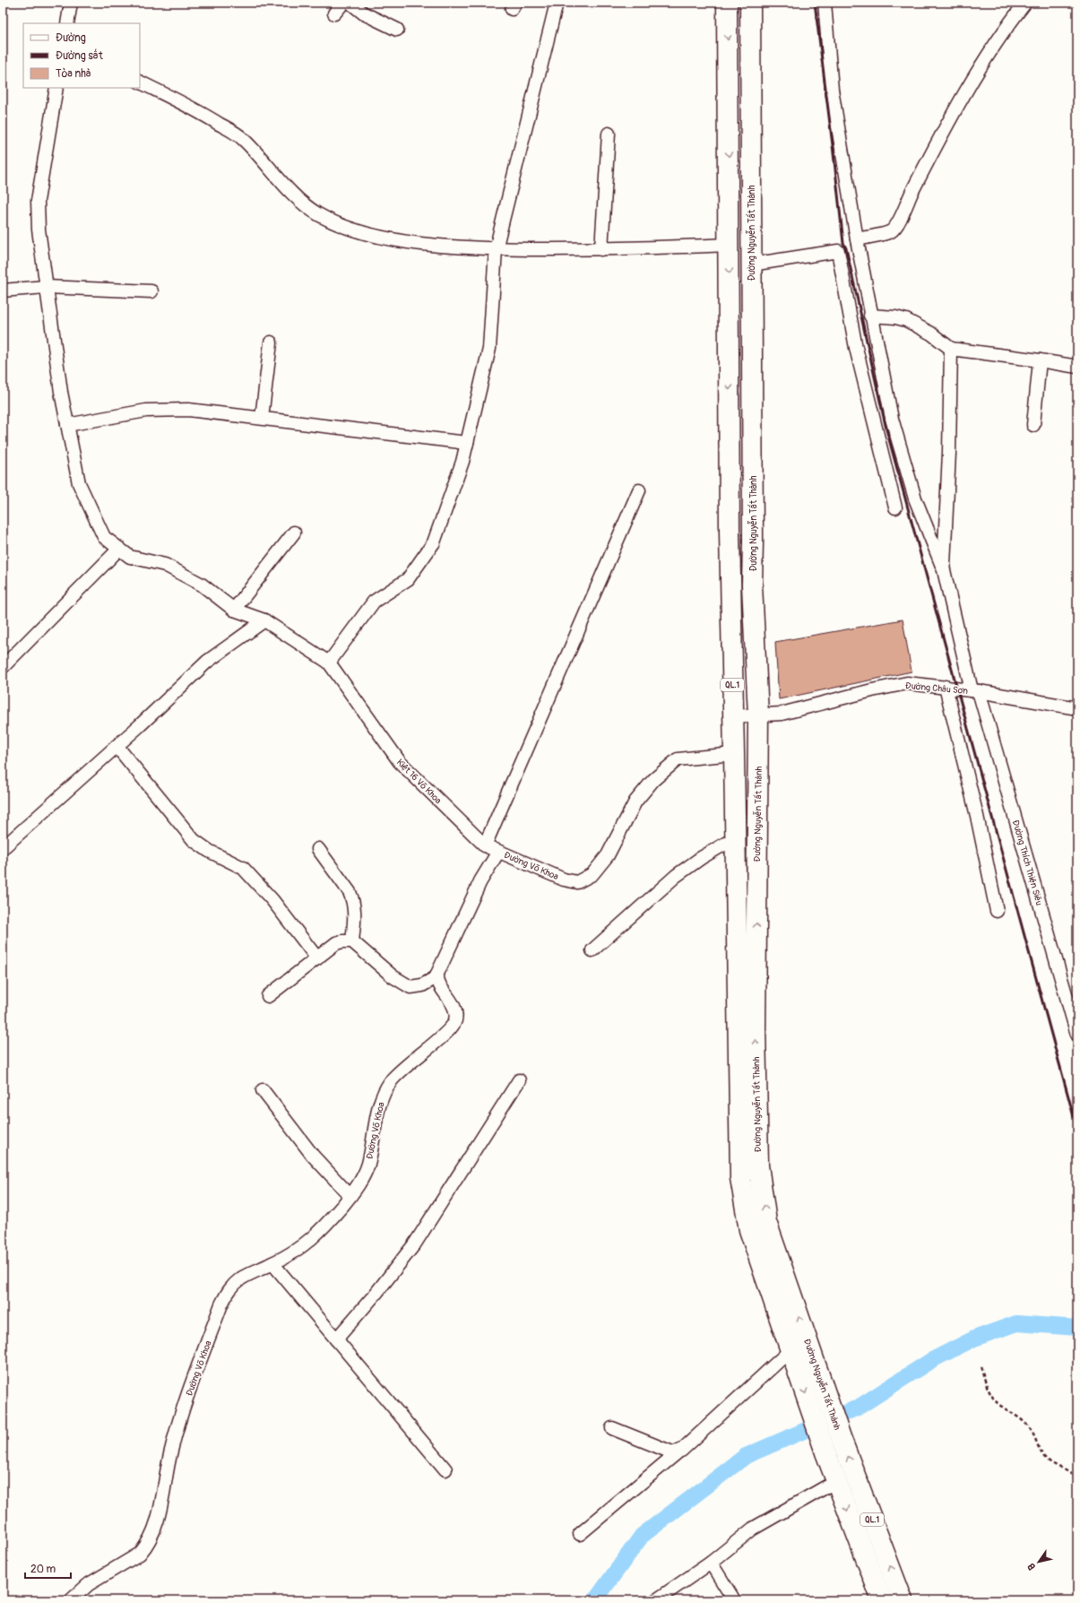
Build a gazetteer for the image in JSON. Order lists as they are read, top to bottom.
{
  "streets": {
    "main road": ["Đường Nguyễn Tất Thành", "QL.1"],
    "street": [
      "Đường Châu Sơn",
      "Kiệt 16 Võ Khoa",
      "Đường Thích Thiện Siêu",
      "Đường Võ Khoa"
    ]
  },
  "crossings": [
    ["Đường Nguyễn Tất Thành", "Đường Châu Sơn"],
    ["Đường Nguyễn Tất Thành", "Đường Võ Khoa"],
    ["Đường Châu Sơn", "Đường Thích Thiện Siêu"],
    ["Kiệt 16 Võ Khoa", "Đường Võ Khoa"]
  ],
  "legend": ["Đường", "Đường sắt", "Tòa nhà"],
  "scale_bar": "20 m",
  "north": "bottom left"
}
